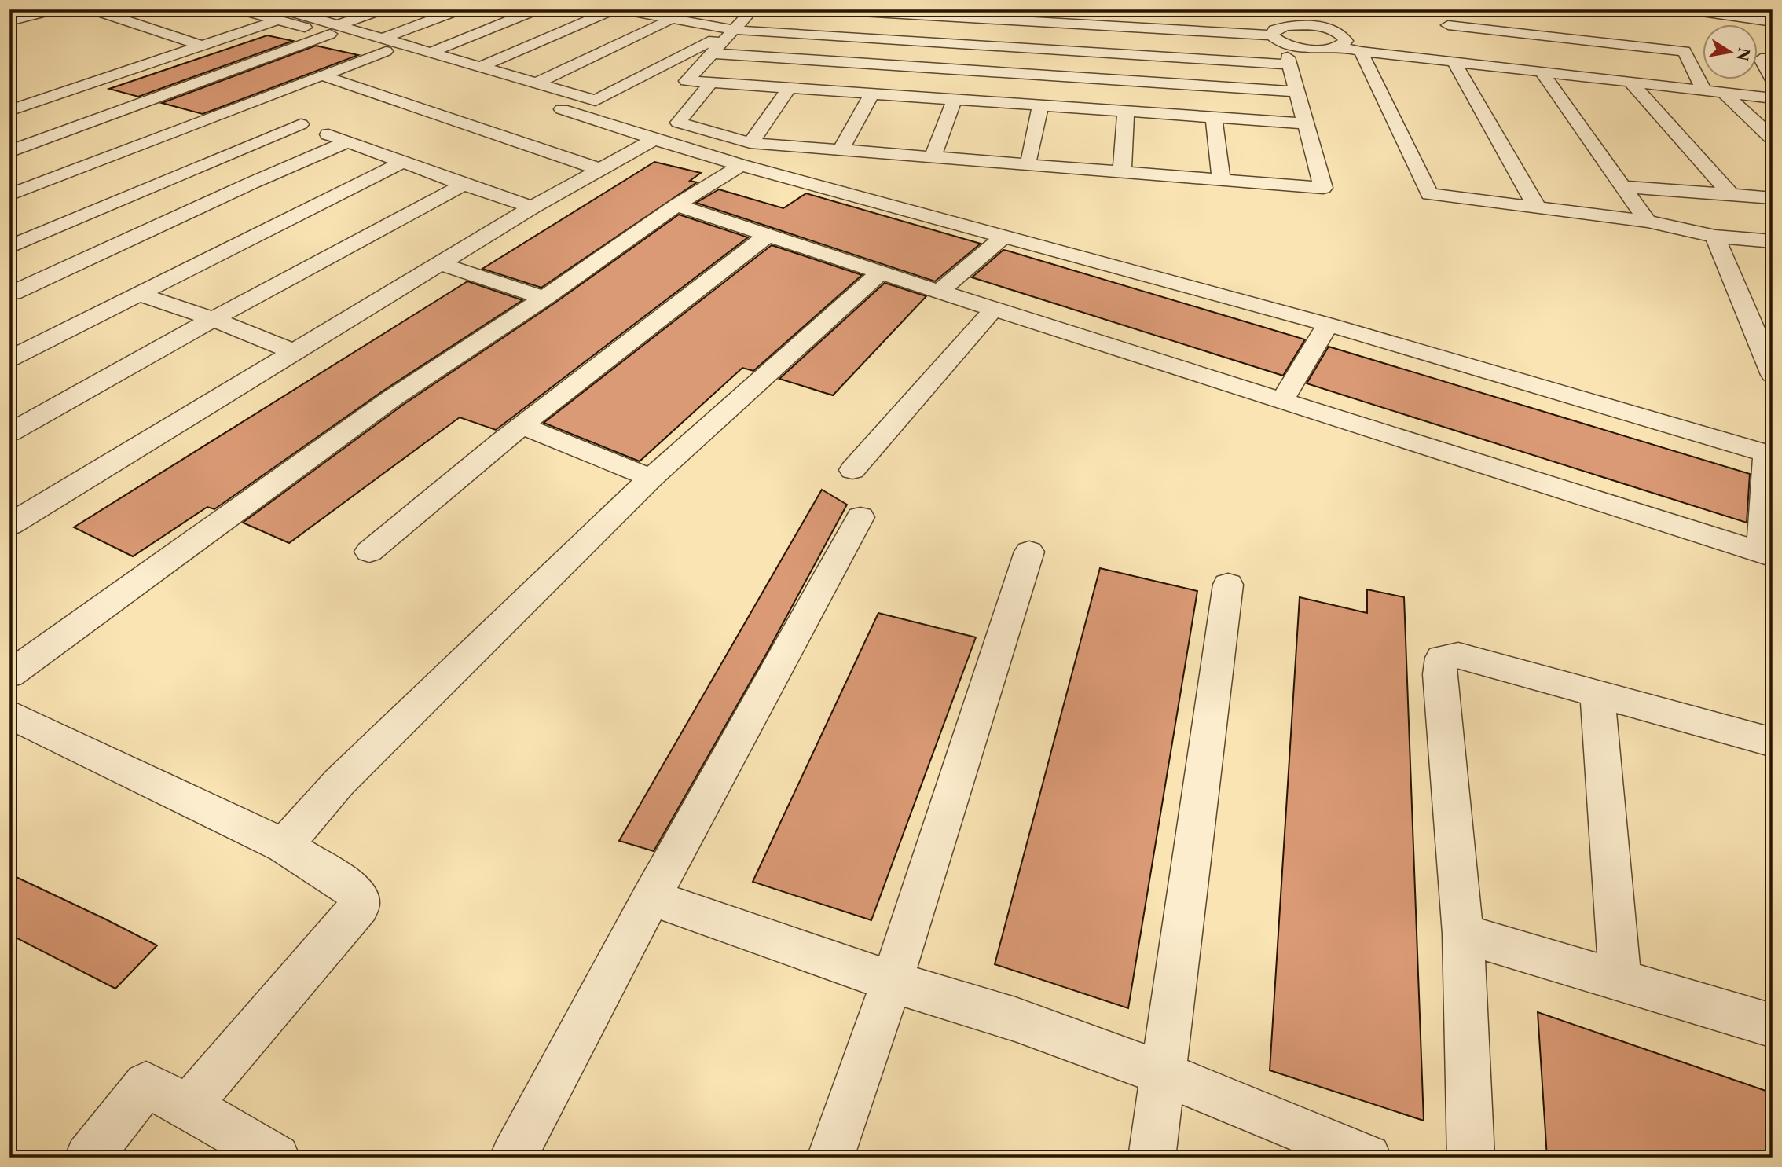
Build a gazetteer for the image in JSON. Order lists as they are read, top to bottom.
{
  "north": "right"
}
